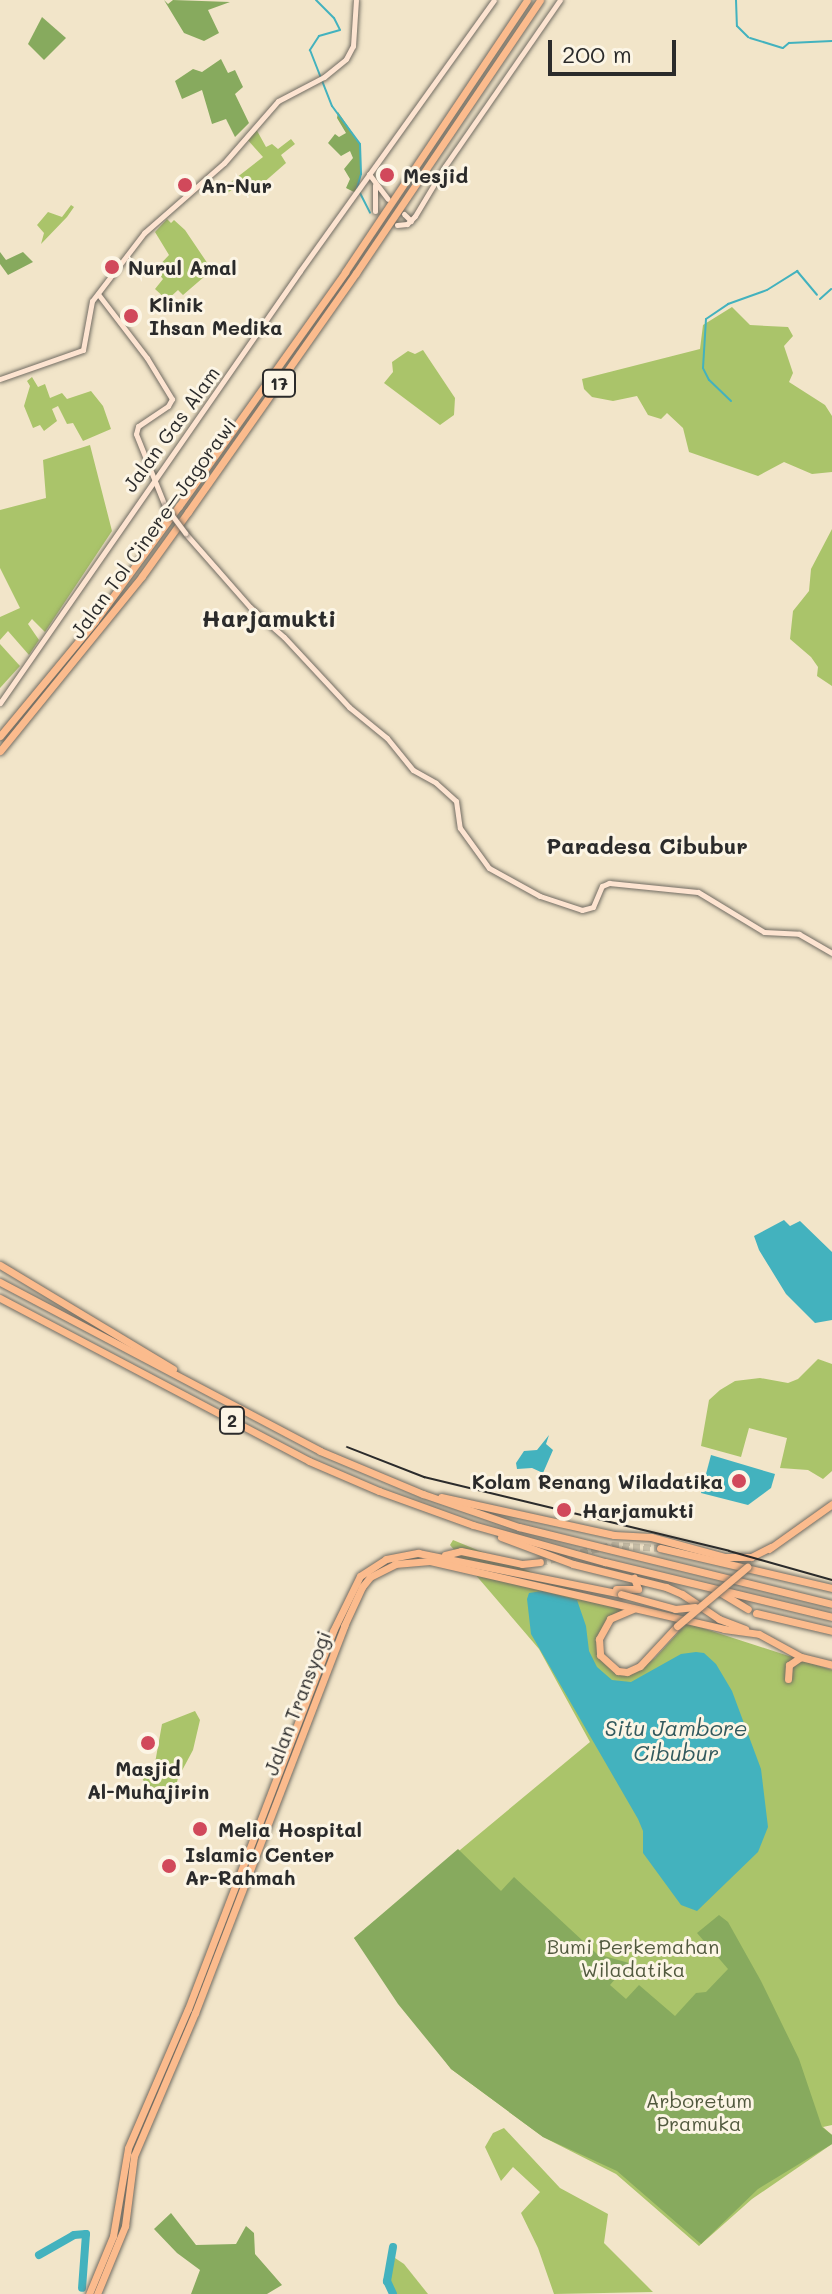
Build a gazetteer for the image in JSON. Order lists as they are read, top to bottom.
{
  "streets": {
    "highway": [
      "17",
      "Jalan Tol Cinere–Jagorawi",
      "2",
      "Jalan Transyogi"
    ],
    "street": ["Jalan Gas Alam"]
  },
  "districts": ["Harjamukti", "Paradesa Cibubur"],
  "water": ["Situ Jambore Cibubur"],
  "parks": ["Bumi Perkemahan Wiladatika", "Arboretum Pramuka"],
  "places": [
    "Mesjid",
    "An-Nur",
    "Nurul Amal",
    "Klinik Ihsan Medika",
    "Kolam Renang Wiladatika",
    "Harjamukti",
    "Masjid Al-Muhajirin",
    "Melia Hospital",
    "Islamic Center Ar-Rahmah"
  ],
  "scale_bar": "200 m"
}
